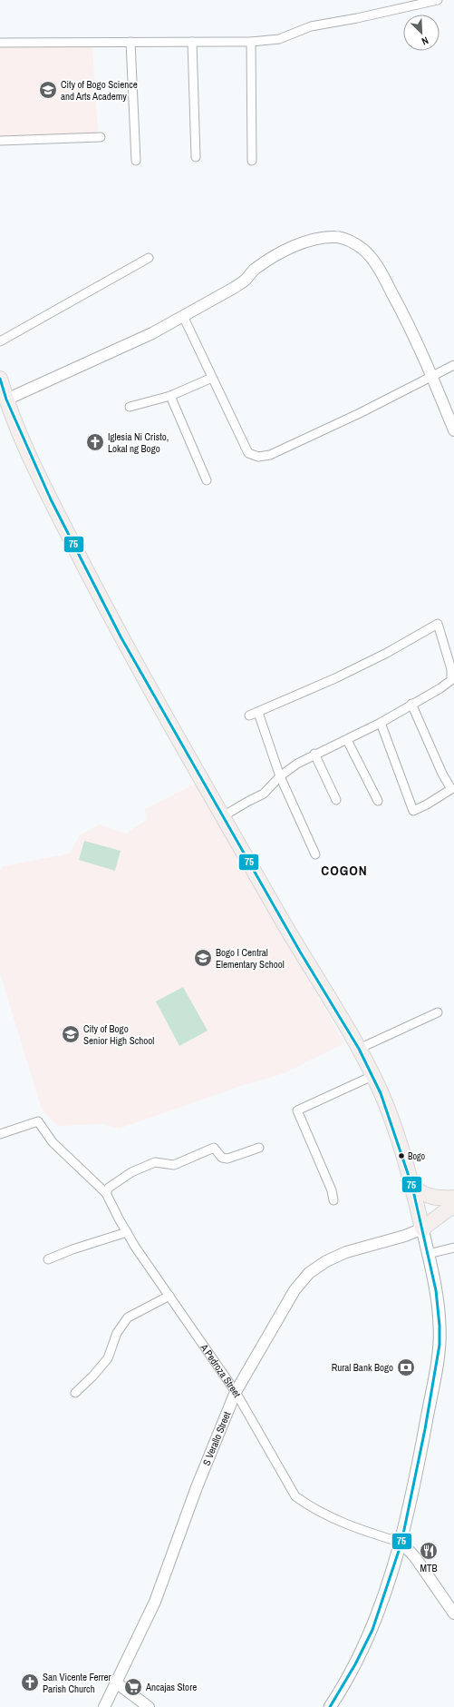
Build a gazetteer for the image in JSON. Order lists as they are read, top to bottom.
{
  "streets": {
    "street": ["A Pedroza Street", "S Verallo Street"]
  },
  "crossings": [
    ["A Pedroza Street", "S Verallo Street"]
  ],
  "districts": ["COGON"],
  "places": {
    "school or university": ["City of Bogo Science and Arts Academy", "Bogo I Central Elementary School", "City of Bogo Senior High School"],
    "church": ["Iglesia Ni Cristo, Lokal ng Bogo", "San Vicente Ferrer Parish Church"],
    "other": ["Bogo"],
    "bank": ["Rural Bank Bogo"],
    "restaurant": ["MTB"],
    "supermarket": ["Ancajas Store"]
  },
  "lines": ["transit line 75"],
  "north": "bottom right"
}
